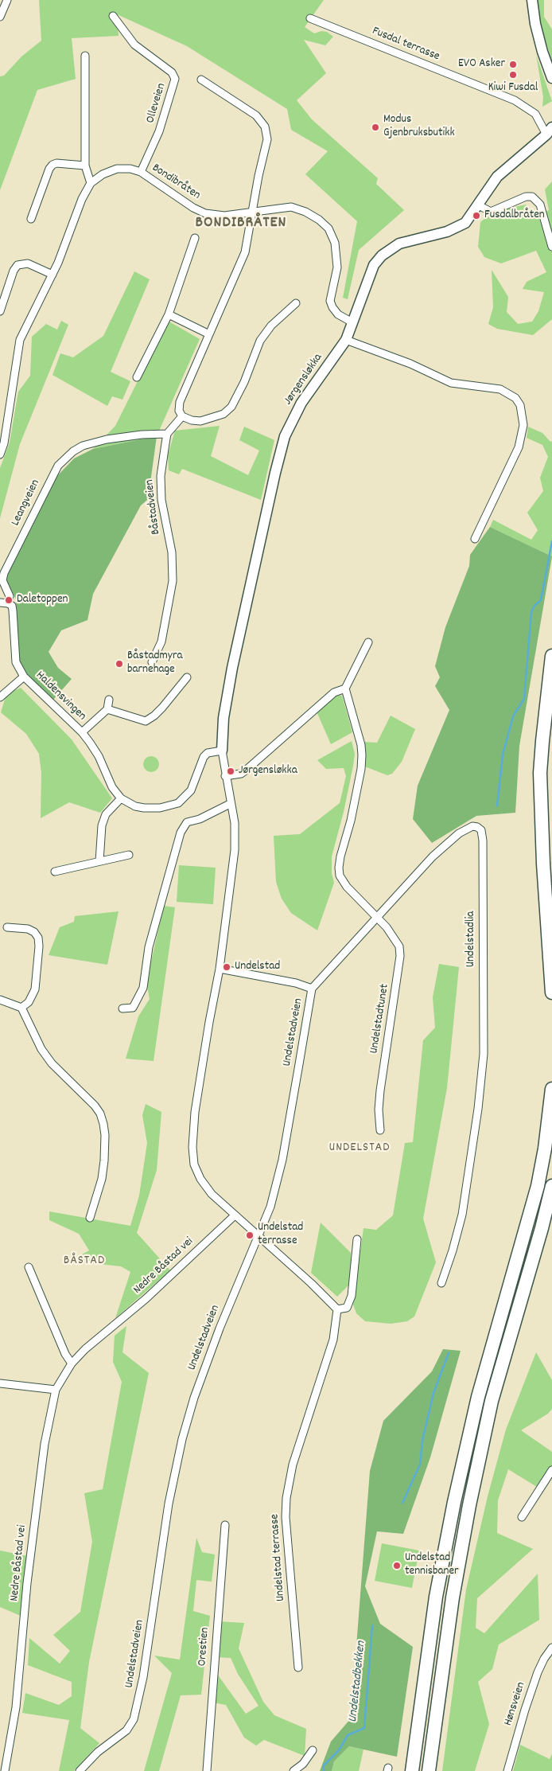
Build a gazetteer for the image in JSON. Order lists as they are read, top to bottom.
{
  "streets": {
    "street": [
      "Fusdal terrasse",
      "Olleveien",
      "Bondibråten",
      "Jørgensløkka",
      "Leangveien",
      "Båstadveien",
      "Haldensvingen",
      "Undelstadlia",
      "Undelstadtunet",
      "Undelstadveien",
      "Nedre Båstad vei",
      "Undelstad terrasse",
      "Orestien",
      "Hønsveien"
    ]
  },
  "crossings": [
    ["Fusdal terrasse", "Jørgensløkka"],
    ["Olleveien", "Bondibråten"],
    ["Bondibråten", "Jørgensløkka"],
    ["Jørgensløkka", "Undelstadveien"],
    ["Leangveien", "Båstadveien"],
    ["Leangveien", "Haldensvingen"],
    ["Undelstadlia", "Undelstadtunet"],
    ["Undelstadlia", "Undelstadveien"]
  ],
  "districts": ["BONDIBRÅTEN", "UNDELSTAD", "BÅSTAD"],
  "water": ["Undelstadbekken"],
  "places": [
    "EVO Asker",
    "Kiwi Fusdal",
    "Modus Gjenbruksbutikk",
    "Fusdalbråten",
    "Daletoppen",
    "Båstadmyra barnehage",
    "Jørgensløkka",
    "Undelstad",
    "Undelstad terrasse",
    "Undelstad tennisbaner"
  ]
}
